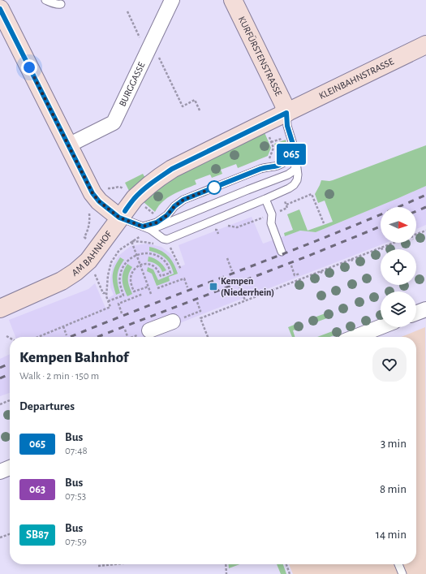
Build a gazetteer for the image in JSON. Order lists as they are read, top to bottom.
{
  "streets": {
    "street": [
      "KURFÜRSTENSTRASSE",
      "KLEINBAHNSTRASSE",
      "BURGGASSE",
      "AM BAHNHOF"
    ]
  },
  "crossings": [
    ["KURFÜRSTENSTRASSE", "KLEINBAHNSTRASSE"],
    ["KURFÜRSTENSTRASSE", "AM BAHNHOF"],
    ["KLEINBAHNSTRASSE", "AM BAHNHOF"]
  ],
  "places": {
    "transit": ["Kempen (Niederrhein)"]
  },
  "lines": ["bus line 065"],
  "north": "right",
  "page": {
    "on_map": "065",
    "heading": [
      ["Kempen Bahnhof", "Walk · 2 min · 150 m"],
      "Departures"
    ],
    "list": [
      {
        "mark": "065",
        "name": "Bus",
        "note": "07:48",
        "value": "3 min"
      },
      {
        "mark": "063",
        "name": "Bus",
        "note": "07:53",
        "value": "8 min"
      },
      {
        "mark": "SB87",
        "name": "Bus",
        "note": "07:59",
        "value": "14 min"
      }
    ]
  }
}
